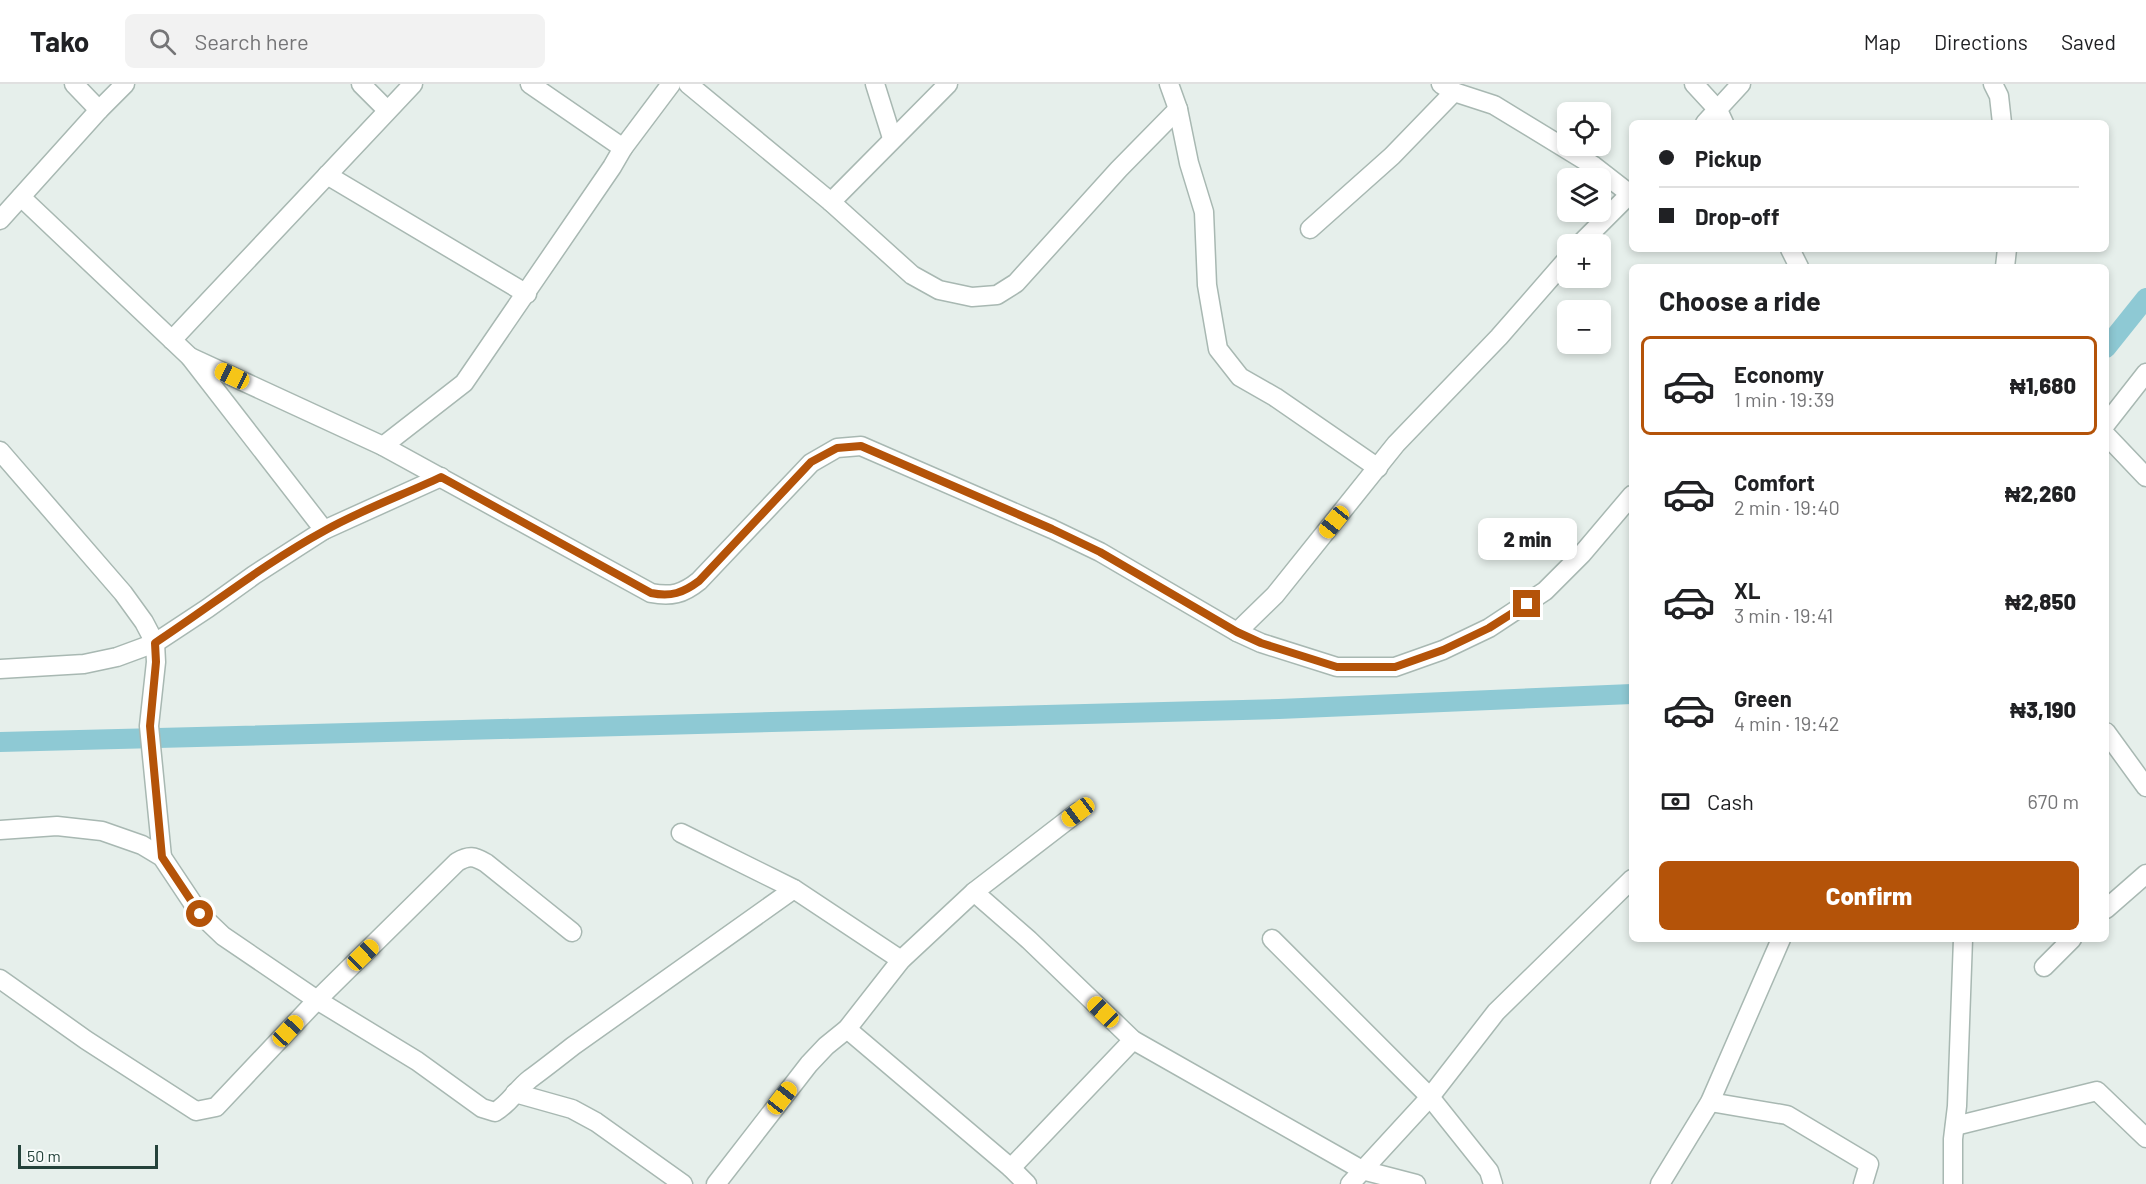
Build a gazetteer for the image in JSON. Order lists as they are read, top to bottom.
{
  "scale_bar": "50 m",
  "page": {
    "header": "Tako",
    "search": "Search here",
    "nav": ["Map", "Directions", "Saved"],
    "map_buttons": ["+", "−"],
    "banner": ["Pickup", "Drop-off"],
    "heading": "Choose a ride",
    "list": [
      {
        "name": "Economy",
        "note": "1 min · 19:39",
        "value": "₦1,680"
      },
      {
        "name": "Comfort",
        "note": "2 min · 19:40",
        "value": "₦2,260"
      },
      {
        "name": "XL",
        "note": "3 min · 19:41",
        "value": "₦2,850"
      },
      {
        "name": "Green",
        "note": "4 min · 19:42",
        "value": "₦3,190"
      }
    ],
    "bubble": "2 min",
    "pay": ["Cash", "670 m"],
    "buttons": "Confirm",
    "scale": "50 m"
  }
}
